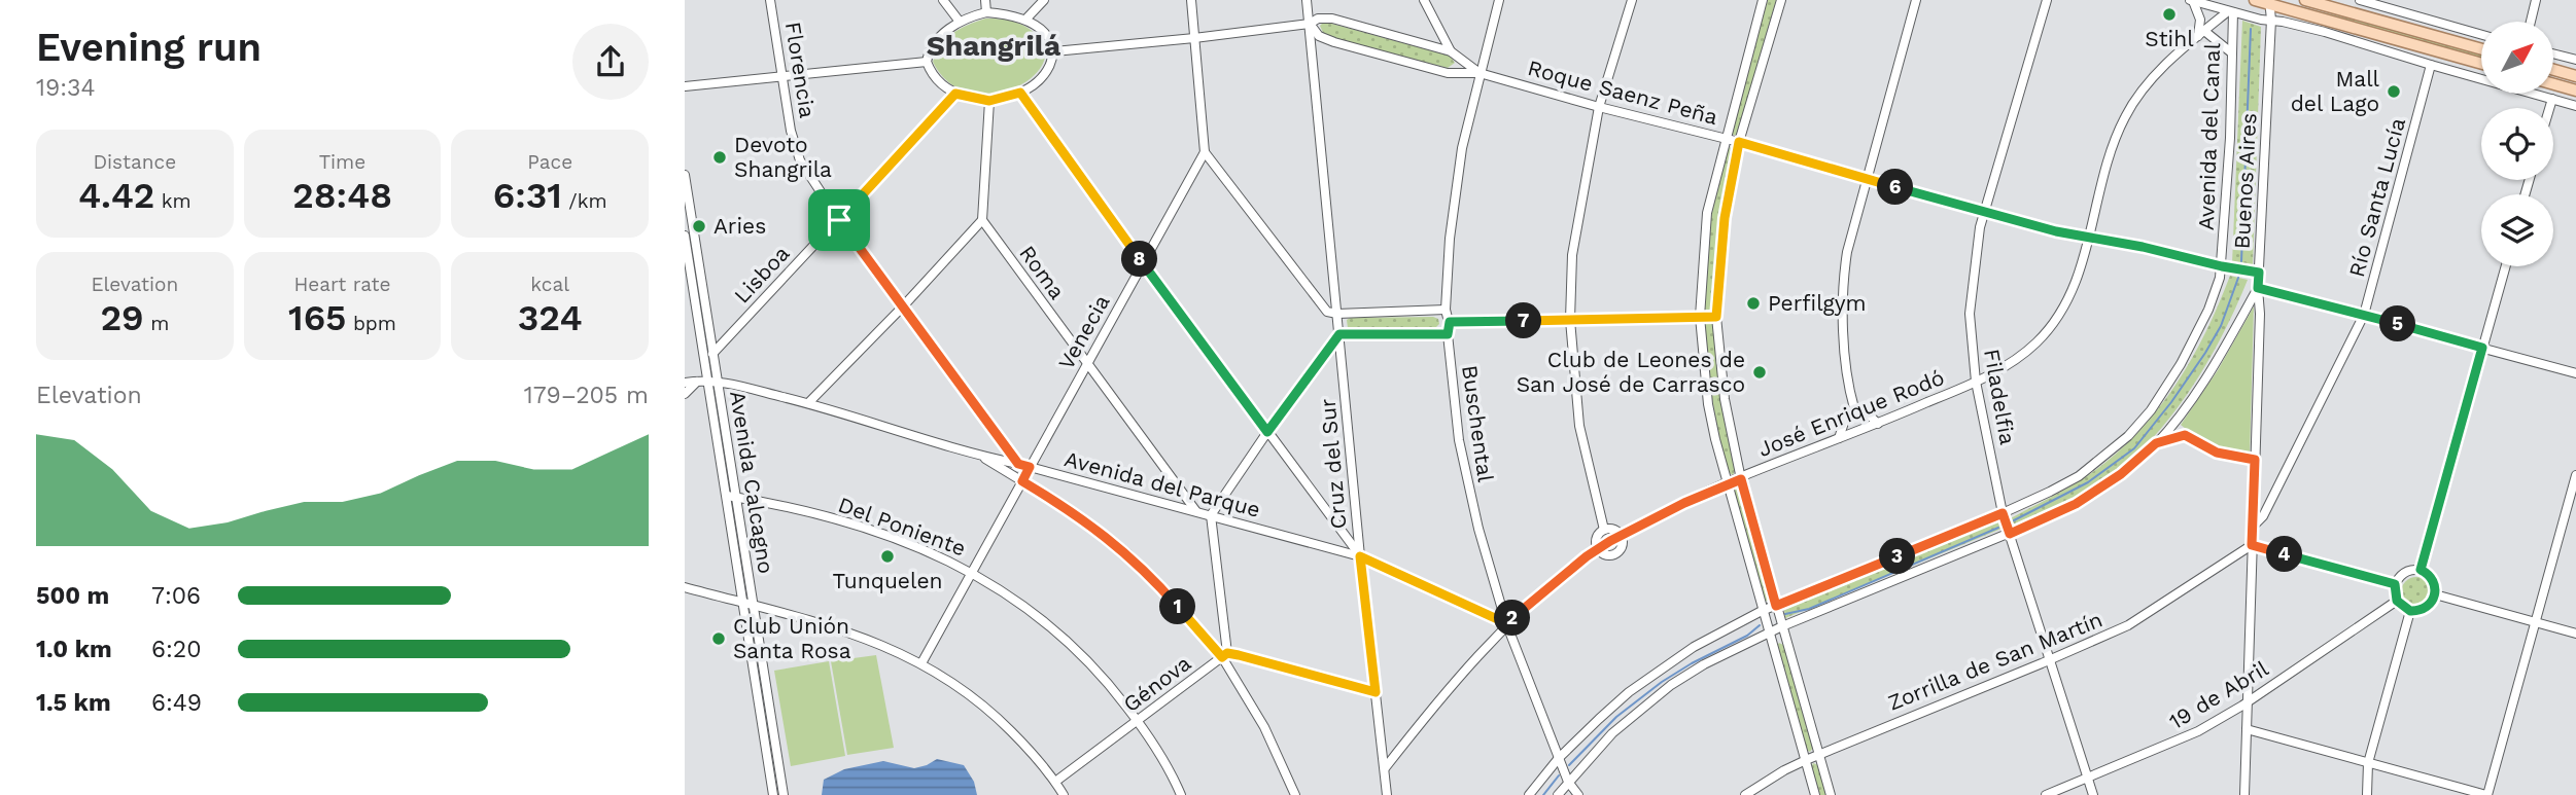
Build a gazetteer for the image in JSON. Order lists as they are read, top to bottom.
{
  "streets": {
    "street": [
      "Florencia",
      "Roque Saenz Peña",
      "Avenida del Canal",
      "Buenos Aires",
      "Río Santa Lucía",
      "Roma",
      "Lisboa",
      "Venecia",
      "Filadelfia",
      "José Enrique Rodó",
      "Buschental",
      "Cruz del Sur",
      "Avenida Calcagno",
      "Avenida del Parque",
      "Del Poniente",
      "Zorrilla de San Martín",
      "Génova",
      "19 de Abril"
    ]
  },
  "crossings": [
    ["Florencia", "Lisboa"],
    ["Florencia", "Avenida del Parque"],
    ["Roque Saenz Peña", "Avenida del Canal"],
    ["Roque Saenz Peña", "Buenos Aires"],
    ["Roque Saenz Peña", "Lisboa"],
    ["Roque Saenz Peña", "Filadelfia"],
    ["Roque Saenz Peña", "José Enrique Rodó"],
    ["Roque Saenz Peña", "Buschental"],
    ["Roque Saenz Peña", "Cruz del Sur"],
    ["Avenida del Canal", "Filadelfia"],
    ["Avenida del Canal", "José Enrique Rodó"],
    ["Avenida del Canal", "Buschental"],
    ["Buenos Aires", "Río Santa Lucía"],
    ["Buenos Aires", "Zorrilla de San Martín"],
    ["Buenos Aires", "19 de Abril"],
    ["Roma", "Venecia"],
    ["Roma", "Avenida del Parque"],
    ["Lisboa", "Avenida Calcagno"],
    ["Venecia", "Avenida del Parque"],
    ["Venecia", "Del Poniente"],
    ["Filadelfia", "José Enrique Rodó"],
    ["Filadelfia", "Zorrilla de San Martín"],
    ["Filadelfia", "19 de Abril"],
    ["José Enrique Rodó", "Buschental"],
    ["José Enrique Rodó", "Cruz del Sur"],
    ["José Enrique Rodó", "Avenida del Parque"],
    ["Buschental", "Avenida del Parque"],
    ["Cruz del Sur", "Avenida del Parque"],
    ["Avenida Calcagno", "Avenida del Parque"],
    ["Avenida Calcagno", "Del Poniente"],
    ["Del Poniente", "Génova"]
  ],
  "districts": ["Shangrilá"],
  "places": [
    "Stihl",
    "Mall del Lago",
    "Devoto Shangrila",
    "Aries",
    "Perfilgym",
    "Club de Leones de San José de Carrasco",
    "Tunquelen",
    "Club Unión Santa Rosa"
  ],
  "north": "top right",
  "page": {
    "heading": ["Evening run", "19:34"],
    "stats": [
      ["Distance", "4.42 km"],
      ["Time", "28:48"],
      ["Pace", "6:31 /km"],
      ["Elevation", "29 m"],
      ["Heart rate", "165 bpm"],
      ["kcal", "324"]
    ],
    "pins": [
      "6",
      "8",
      "7",
      "5",
      "4",
      "3",
      "1",
      "2"
    ],
    "chart": ["Elevation", "179–205 m"],
    "list": [
      {
        "name": "500 m",
        "note": "7:06"
      },
      {
        "name": "1.0 km",
        "note": "6:20"
      },
      {
        "name": "1.5 km",
        "note": "6:49"
      }
    ]
  }
}
